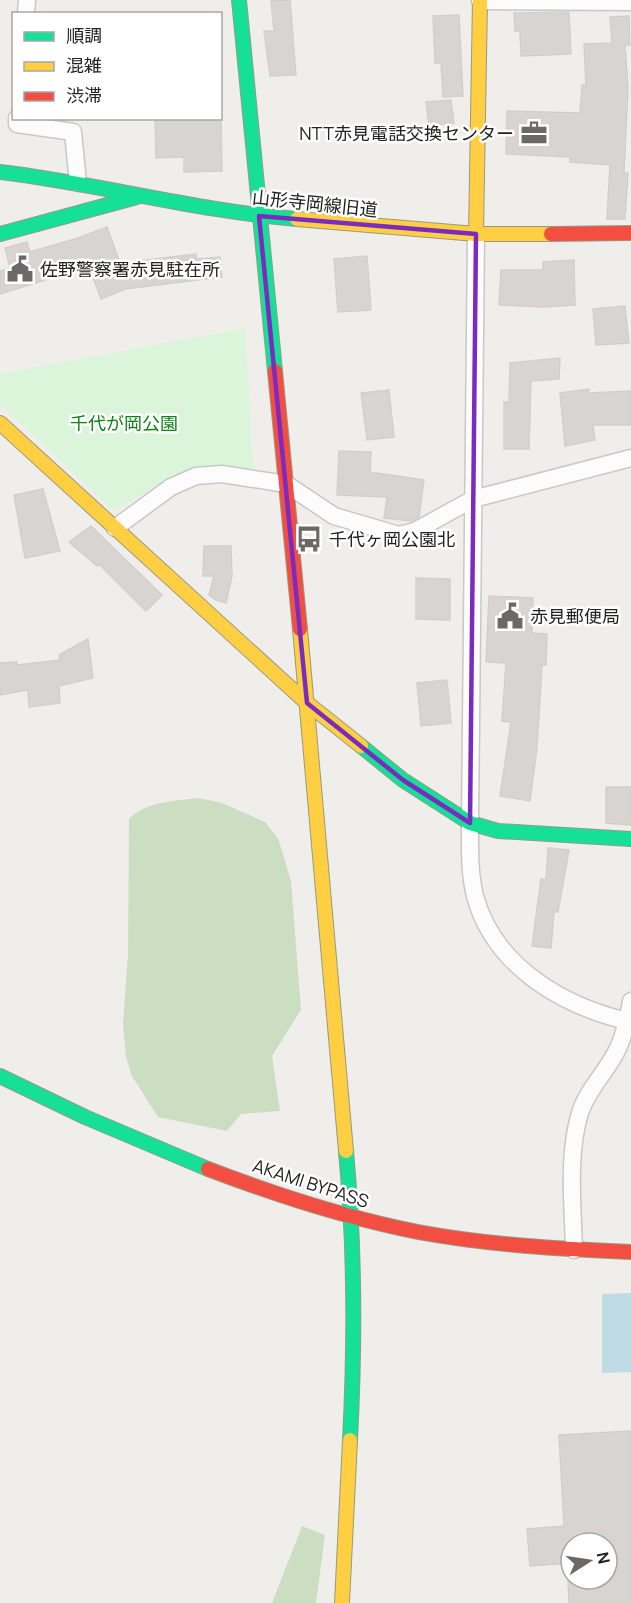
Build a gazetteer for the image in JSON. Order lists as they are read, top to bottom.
{
  "streets": {
    "street": ["山形寺岡線旧道", "AKAMI BYPASS"]
  },
  "parks": ["千代が岡公園"],
  "places": {
    "office": ["NTT赤見電話交換センター"],
    "public building": ["佐野警察署赤見駐在所", "赤見郵便局"],
    "bus stop": ["千代ヶ岡公園北"]
  },
  "legend": ["順調", "混雑", "渋滞"],
  "north": "right"
}
